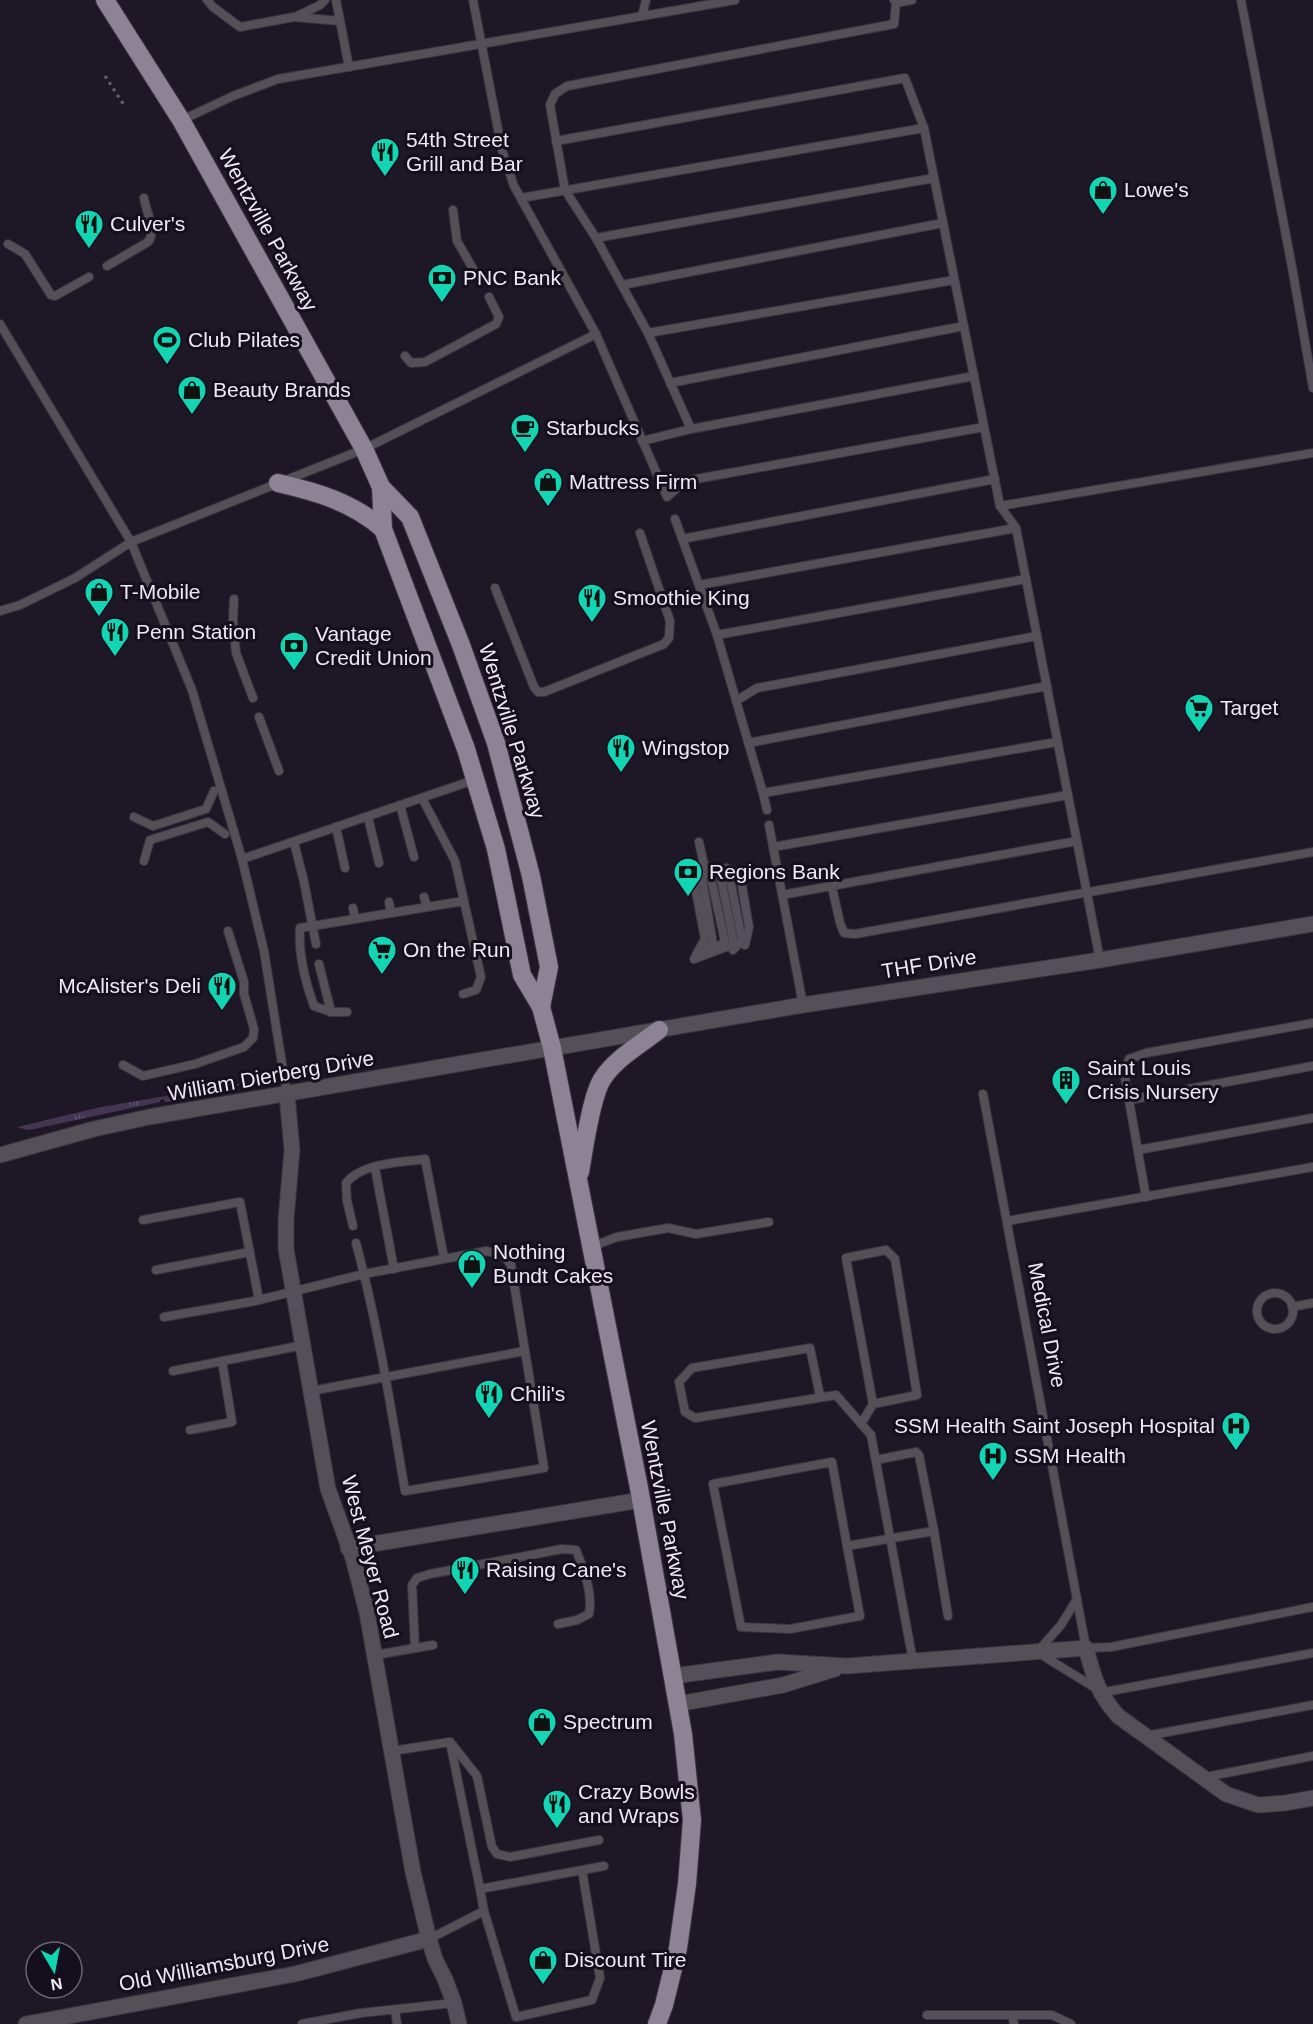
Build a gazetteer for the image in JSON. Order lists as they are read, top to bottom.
{
  "streets": {
    "main road": ["Wentzville Parkway"],
    "street": [
      "THF Drive",
      "William Dierberg Drive",
      "Medical Drive",
      "West Meyer Road",
      "Old Williamsburg Drive"
    ]
  },
  "crossings": [
    ["Wentzville Parkway", "THF Drive"],
    ["Wentzville Parkway", "William Dierberg Drive"],
    ["THF Drive", "William Dierberg Drive"],
    ["William Dierberg Drive", "West Meyer Road"],
    ["West Meyer Road", "Old Williamsburg Drive"]
  ],
  "places": {
    "restaurant": [
      "54th Street Grill and Bar",
      "Culver's",
      "Smoothie King",
      "Penn Station",
      "Wingstop",
      "McAlister's Deli",
      "Chili's",
      "Raising Cane's",
      "Crazy Bowls and Wraps"
    ],
    "shop": [
      "Lowe's",
      "Beauty Brands",
      "Mattress Firm",
      "T-Mobile",
      "Nothing Bundt Cakes",
      "Spectrum",
      "Discount Tire"
    ],
    "bank": ["PNC Bank", "Vantage Credit Union", "Regions Bank"],
    "sports": ["Club Pilates"],
    "cafe": ["Starbucks"],
    "supermarket": ["Target", "On the Run"],
    "building": ["Saint Louis Crisis Nursery"],
    "hospital": ["SSM Health Saint Joseph Hospital", "SSM Health"]
  },
  "north": "bottom"
}
